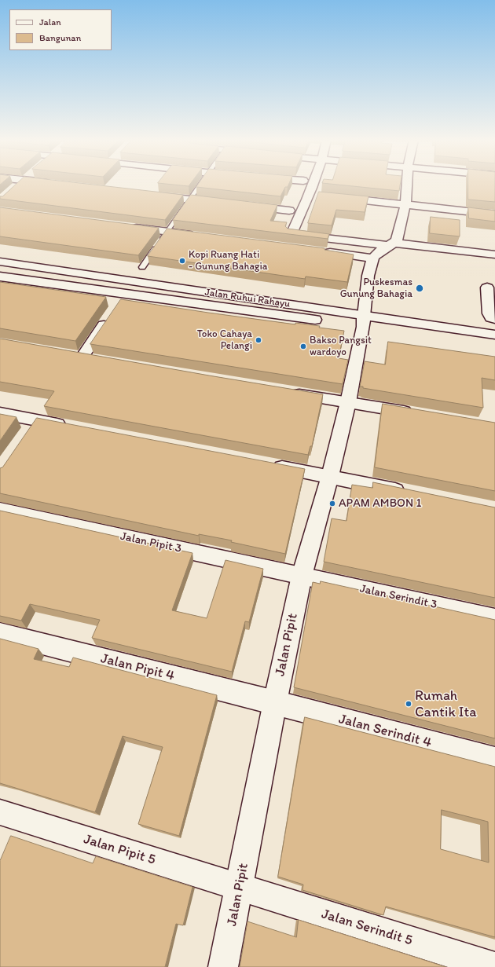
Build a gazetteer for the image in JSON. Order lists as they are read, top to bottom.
{
  "streets": {
    "street": [
      "Jalan Ruhui Rahayu",
      "Jalan Pipit 3",
      "Jalan Serindit 3",
      "Jalan Pipit",
      "Jalan Pipit 4",
      "Jalan Serindit 4",
      "Jalan Pipit 5",
      "Jalan Serindit 5"
    ]
  },
  "crossings": [
    ["Jalan Ruhui Rahayu", "Jalan Pipit"],
    ["Jalan Pipit 3", "Jalan Serindit 3"],
    ["Jalan Pipit 3", "Jalan Pipit"],
    ["Jalan Serindit 3", "Jalan Pipit"],
    ["Jalan Pipit", "Jalan Pipit 4"],
    ["Jalan Pipit", "Jalan Serindit 4"],
    ["Jalan Pipit", "Jalan Pipit 5"],
    ["Jalan Pipit", "Jalan Serindit 5"],
    ["Jalan Pipit 4", "Jalan Serindit 4"],
    ["Jalan Pipit 5", "Jalan Serindit 5"]
  ],
  "places": [
    "Kopi Ruang Hati - Gunung Bahagia",
    "Puskesmas Gunung Bahagia",
    "Toko Cahaya Pelangi",
    "Bakso Pangsit wardoyo",
    "APAM AMBON 1",
    "Rumah Cantik Ita"
  ],
  "legend": ["Jalan", "Bangunan"]
}
